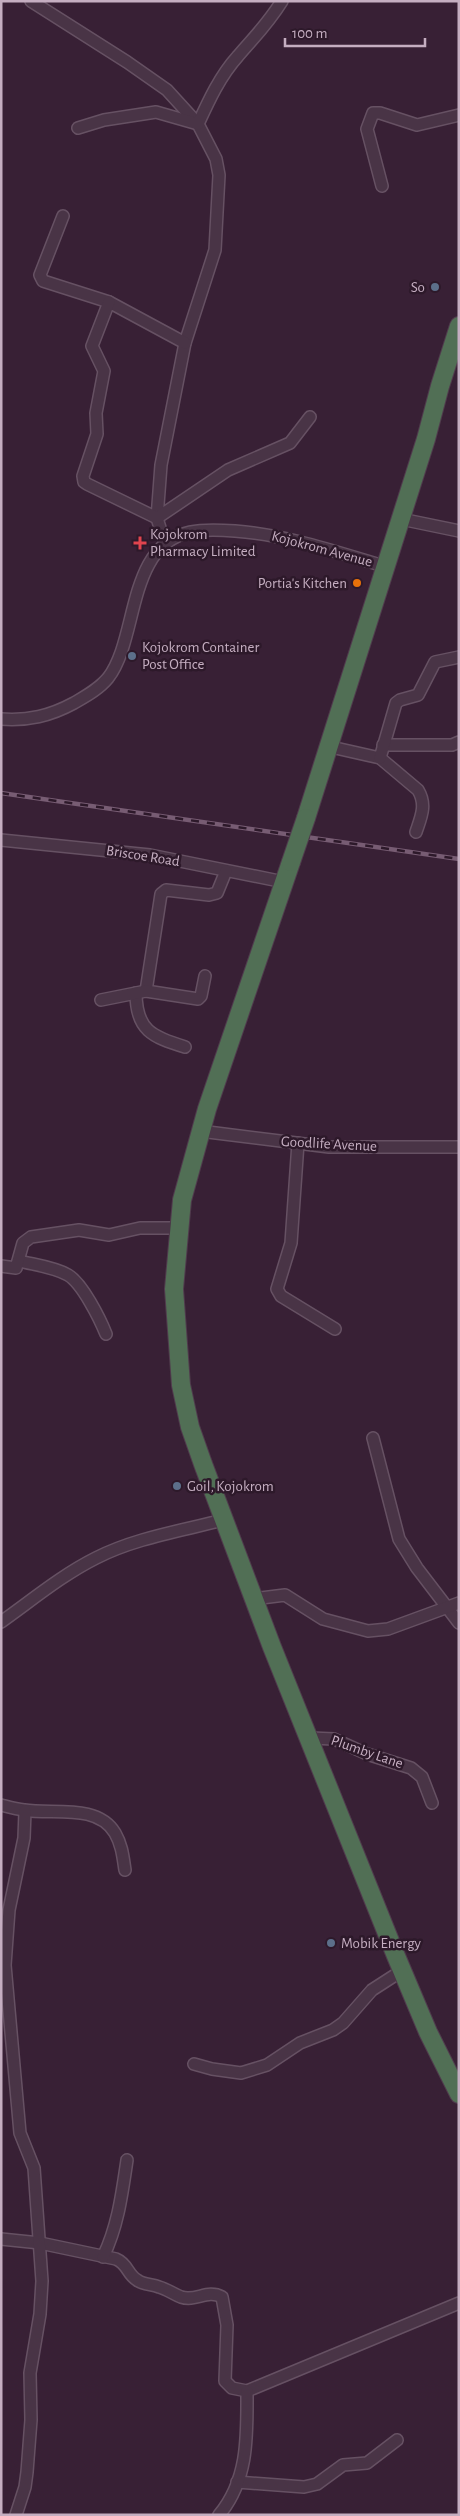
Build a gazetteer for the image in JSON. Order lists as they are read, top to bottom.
{
  "streets": {
    "street": [
      "Kojokrom Avenue",
      "Briscoe Road",
      "Goodlife Avenue",
      "Plumby Lane"
    ]
  },
  "places": {
    "other": [
      "So",
      "Portia's Kitchen",
      "Kojokrom Container Post Office",
      "Goil, Kojokrom",
      "Mobik Energy"
    ],
    "health": ["Kojokrom Pharmacy Limited"]
  },
  "scale_bar": "100 m"
}
